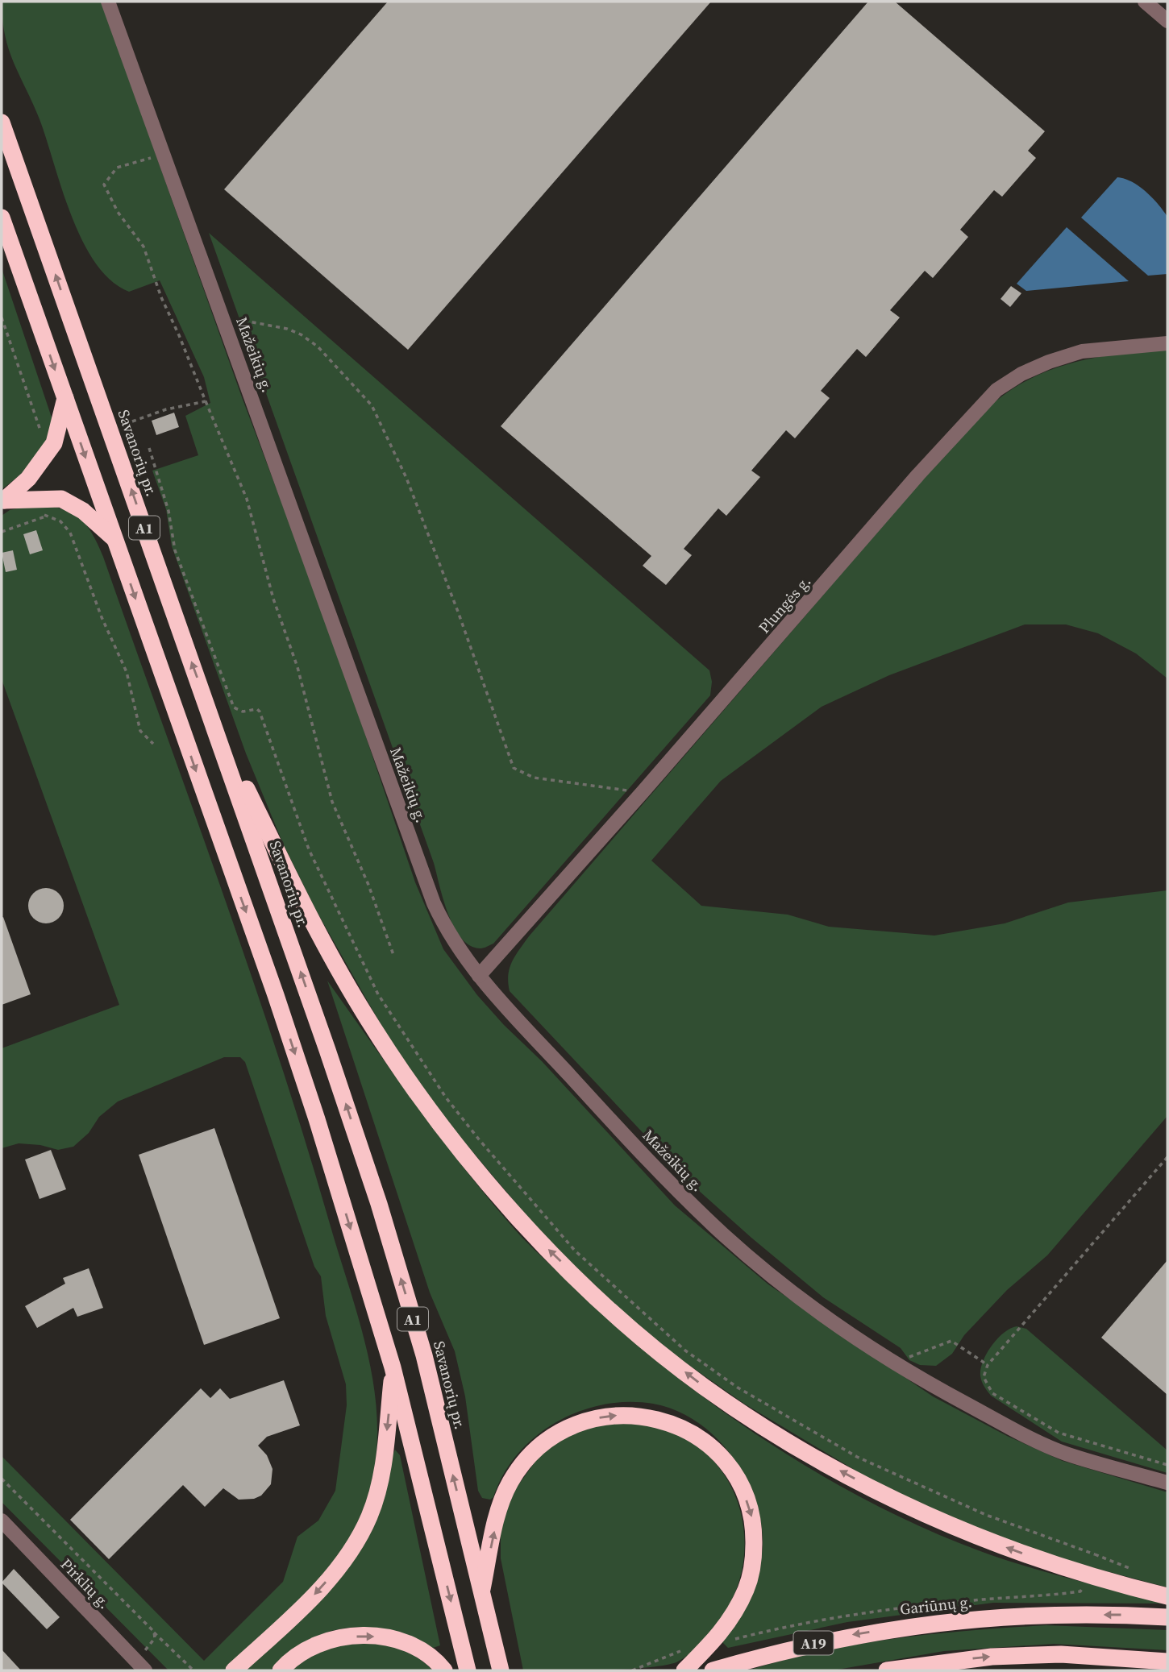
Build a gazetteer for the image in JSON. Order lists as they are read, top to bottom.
{
  "streets": {
    "highway": [
      "Savanorių pr.",
      "A1",
      "Gariūnų g.",
      "A19"
    ],
    "street": ["Mažeikių g.", "Plungės g.", "Pirklių g."]
  },
  "crossings": [
    ["Mažeikių g.", "Plungės g."]
  ]
}
